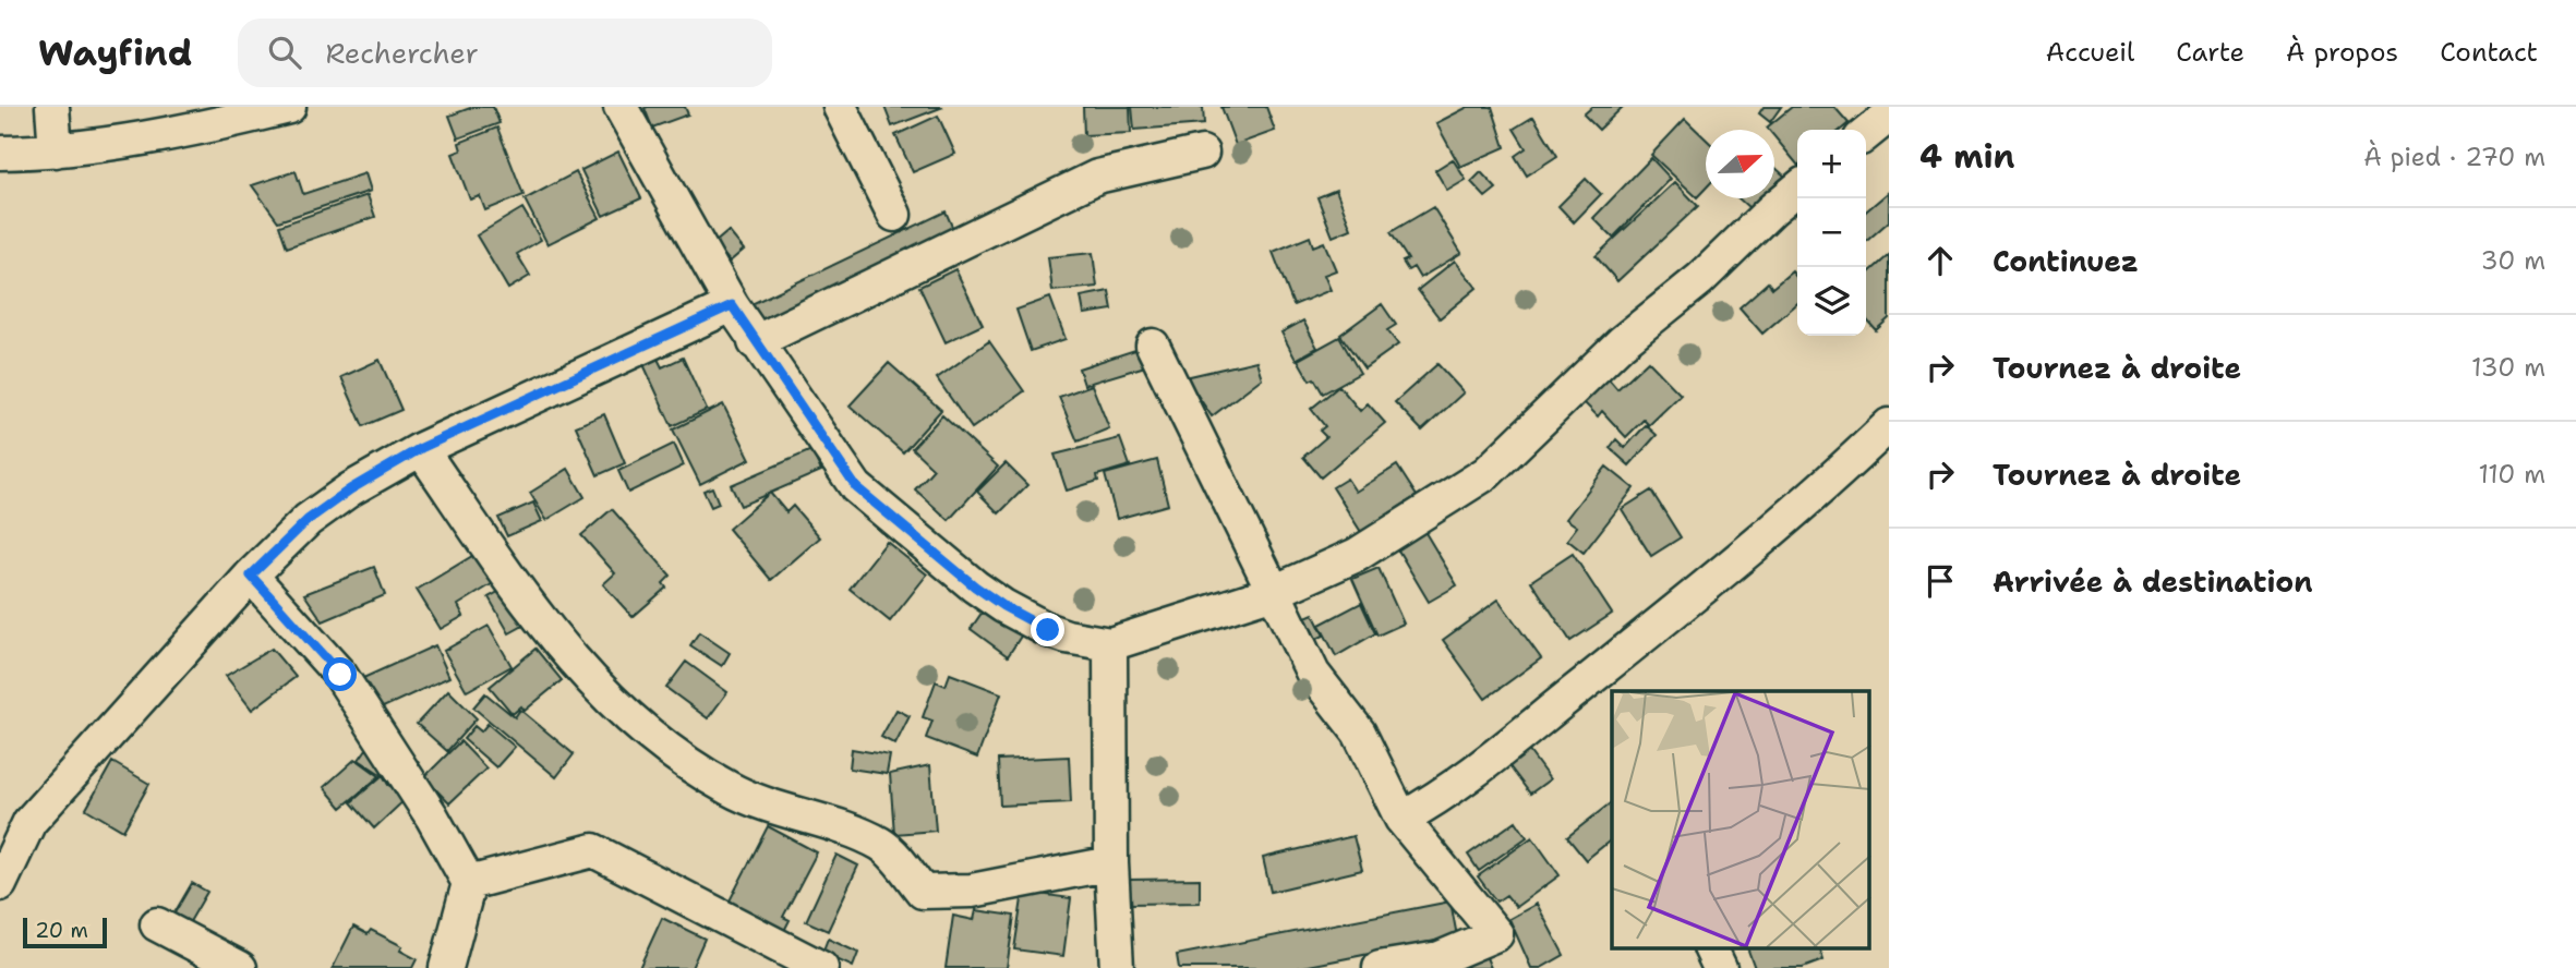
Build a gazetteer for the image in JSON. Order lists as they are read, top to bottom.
{
  "scale_bar": "20 m",
  "north": "right",
  "page": {
    "header": "Wayfind",
    "search": "Rechercher",
    "nav": [
      "Accueil",
      "Carte",
      "À propos",
      "Contact"
    ],
    "heading": ["4 min", "À pied · 270 m"],
    "map_buttons": ["+", "−"],
    "list": [
      ["Continuez", "30 m"],
      ["Tournez à droite", "130 m"],
      ["Tournez à droite", "110 m"],
      "Arrivée à destination"
    ],
    "scale": "20 m"
  }
}
